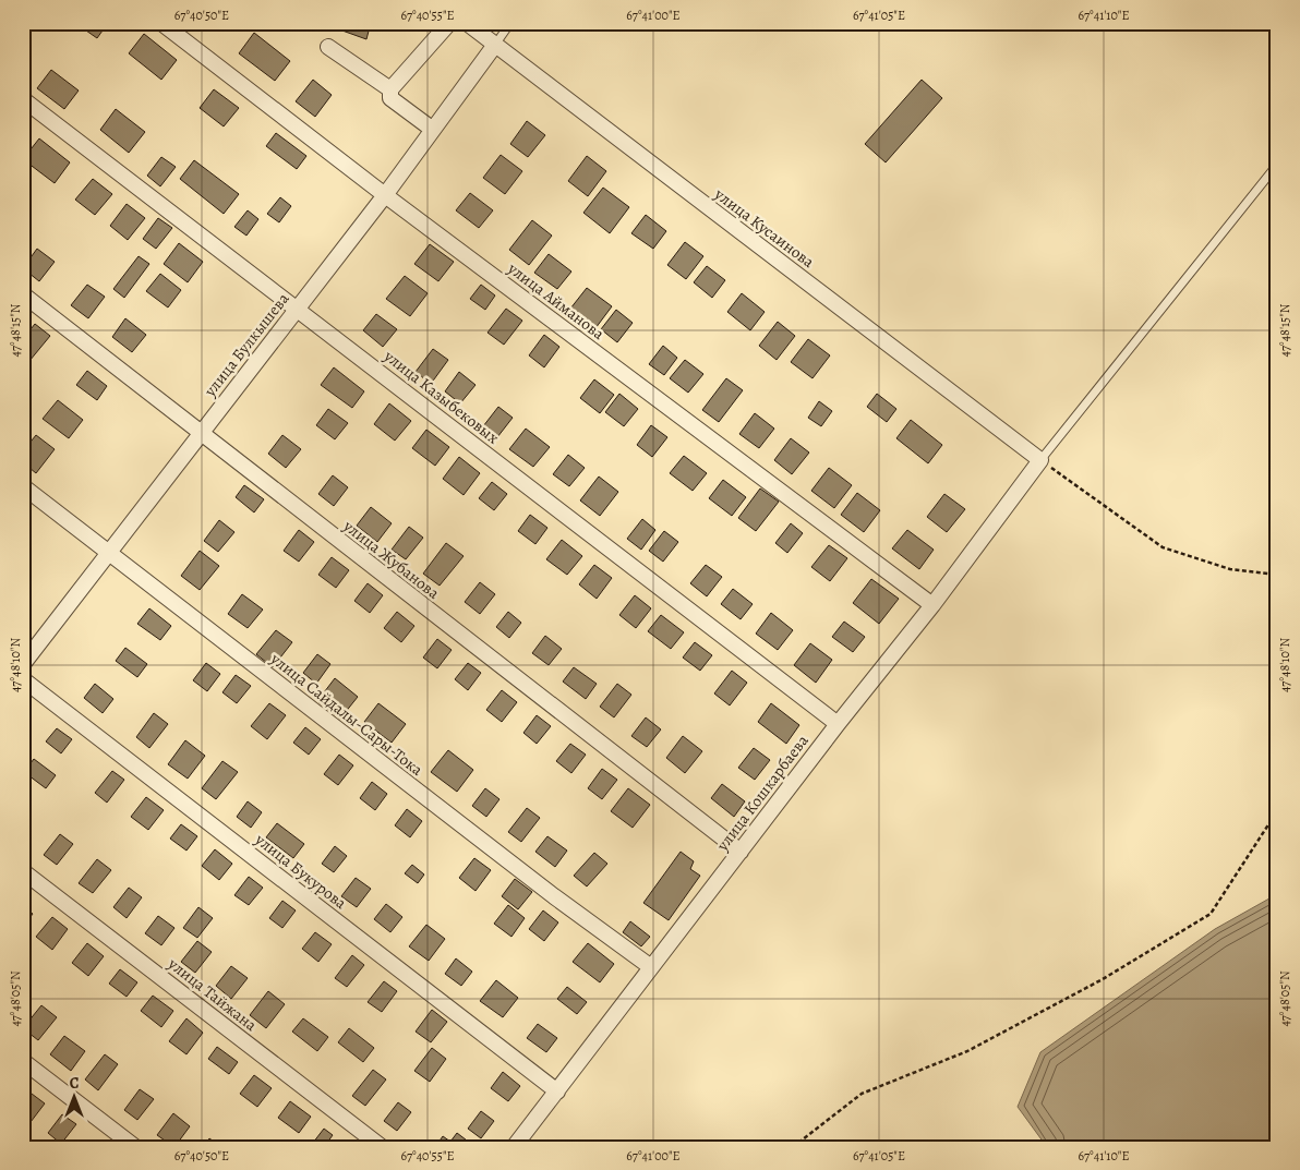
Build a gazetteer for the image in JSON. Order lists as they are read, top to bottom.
{
  "streets": {
    "street": [
      "улица Кусаинова",
      "улица Айманова",
      "улица Булкышева",
      "улица Казыбековых",
      "улица Жубанова",
      "улица Сайдалы-Сары-Тока",
      "улица Кошкарбаева",
      "улица Букурова",
      "улица Тайжана"
    ]
  },
  "crossings": [
    ["улица Кусаинова", "улица Булкышева"],
    ["улица Кусаинова", "улица Кошкарбаева"],
    ["улица Айманова", "улица Булкышева"],
    ["улица Айманова", "улица Кошкарбаева"],
    ["улица Булкышева", "улица Казыбековых"],
    ["улица Булкышева", "улица Жубанова"],
    ["улица Булкышева", "улица Сайдалы-Сары-Тока"],
    ["улица Казыбековых", "улица Кошкарбаева"],
    ["улица Жубанова", "улица Кошкарбаева"],
    ["улица Сайдалы-Сары-Тока", "улица Кошкарбаева"],
    ["улица Кошкарбаева", "улица Букурова"]
  ],
  "north": "top",
  "coordinates": [
    "67°40'50\"E",
    "67°40'55\"E",
    "67°41'00\"E",
    "67°41'05\"E",
    "67°41'10\"E",
    "47°48'15\"N",
    "47°48'10\"N",
    "47°48'05\"N"
  ]
}
